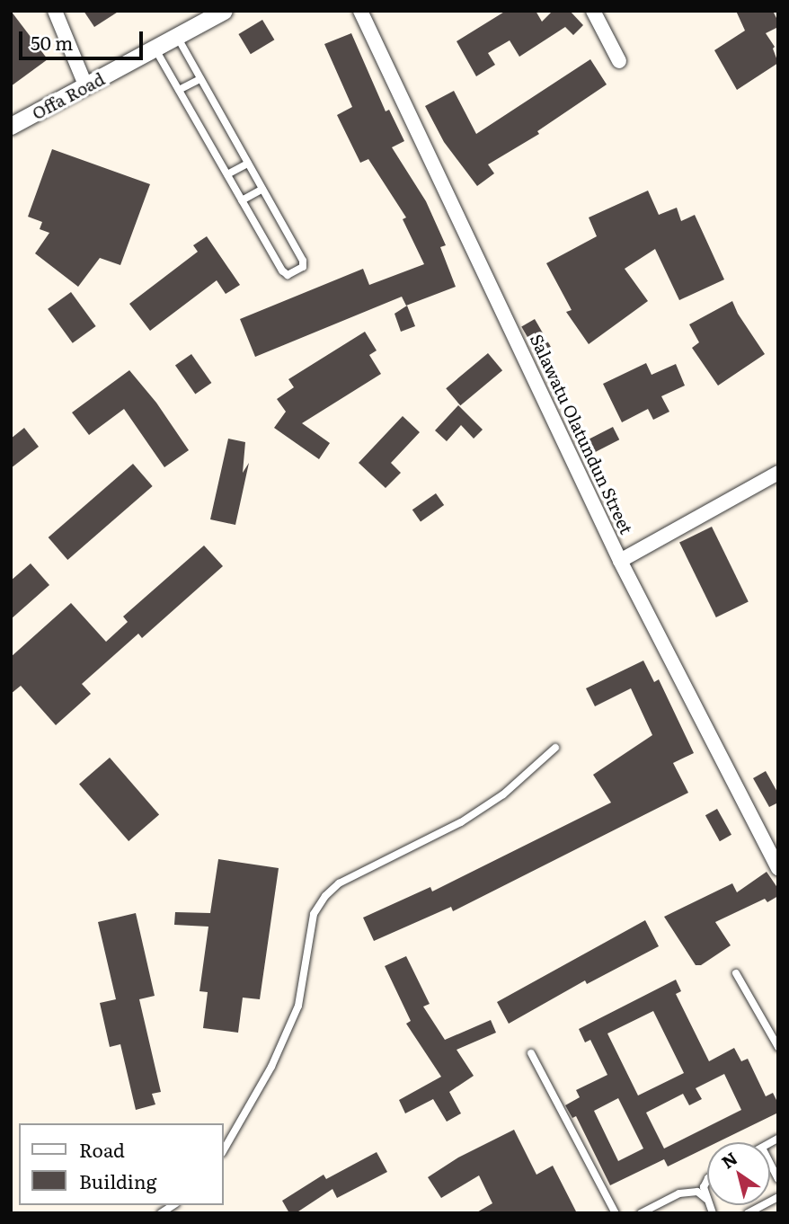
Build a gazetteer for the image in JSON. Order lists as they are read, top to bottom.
{
  "streets": {
    "street": ["Offa Road", "Salawatu Olatundun Street"]
  },
  "legend": ["Road", "Building"],
  "scale_bar": "50 m",
  "north": "top left"
}
